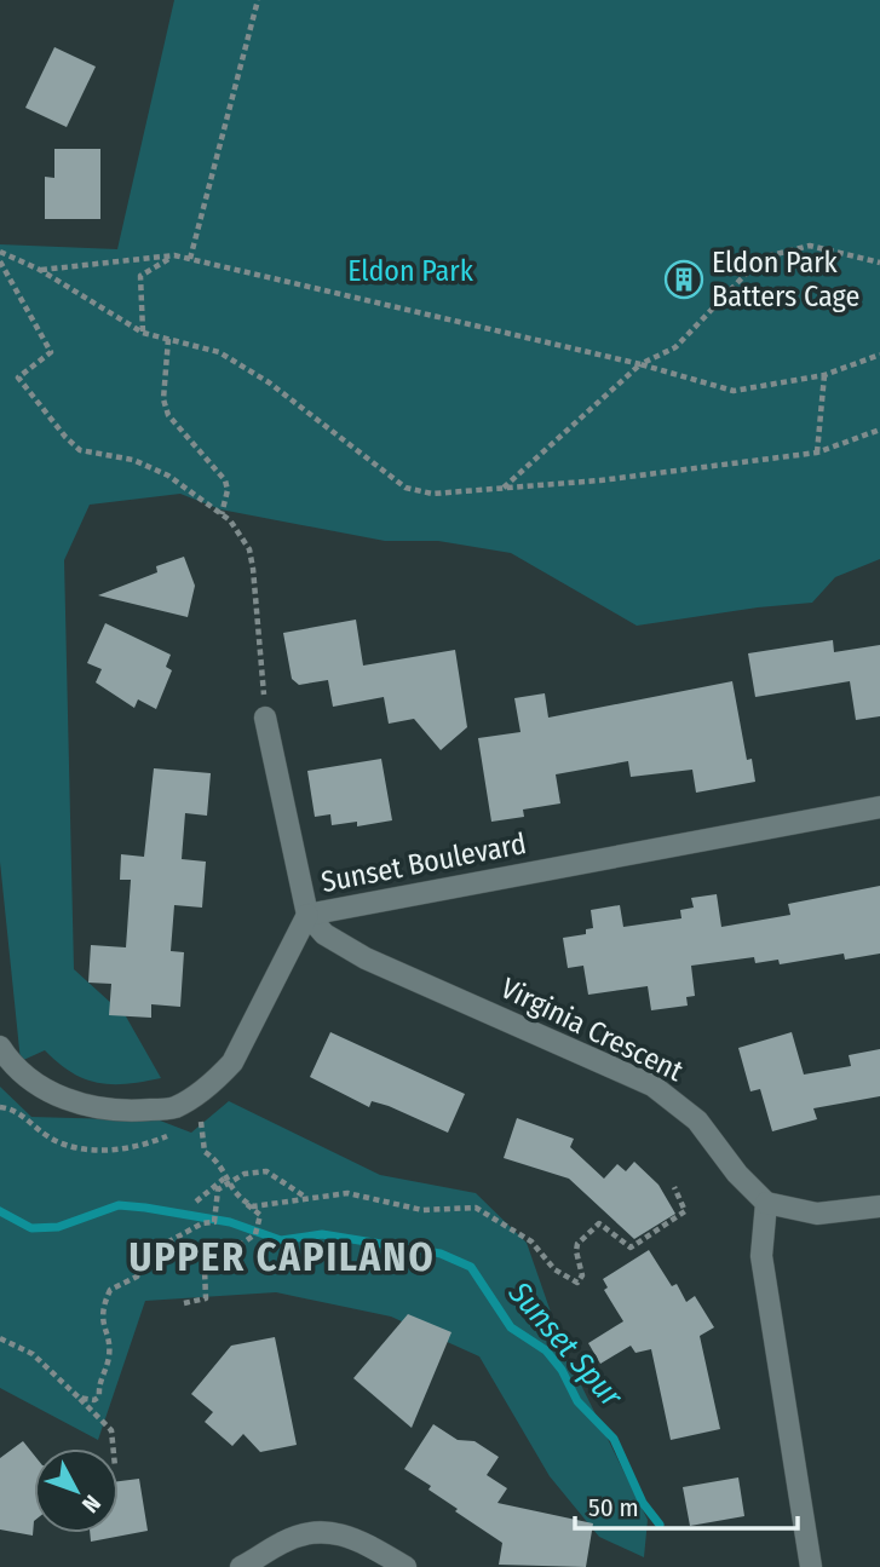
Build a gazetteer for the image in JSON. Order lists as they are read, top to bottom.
{
  "streets": {
    "street": ["Sunset Boulevard", "Virginia Crescent"]
  },
  "crossings": [
    ["Sunset Boulevard", "Virginia Crescent"]
  ],
  "districts": ["UPPER CAPILANO"],
  "water": ["Sunset Spur"],
  "parks": ["Eldon Park"],
  "places": {
    "building": ["Eldon Park Batters Cage"]
  },
  "scale_bar": "50 m",
  "north": "bottom right"
}
